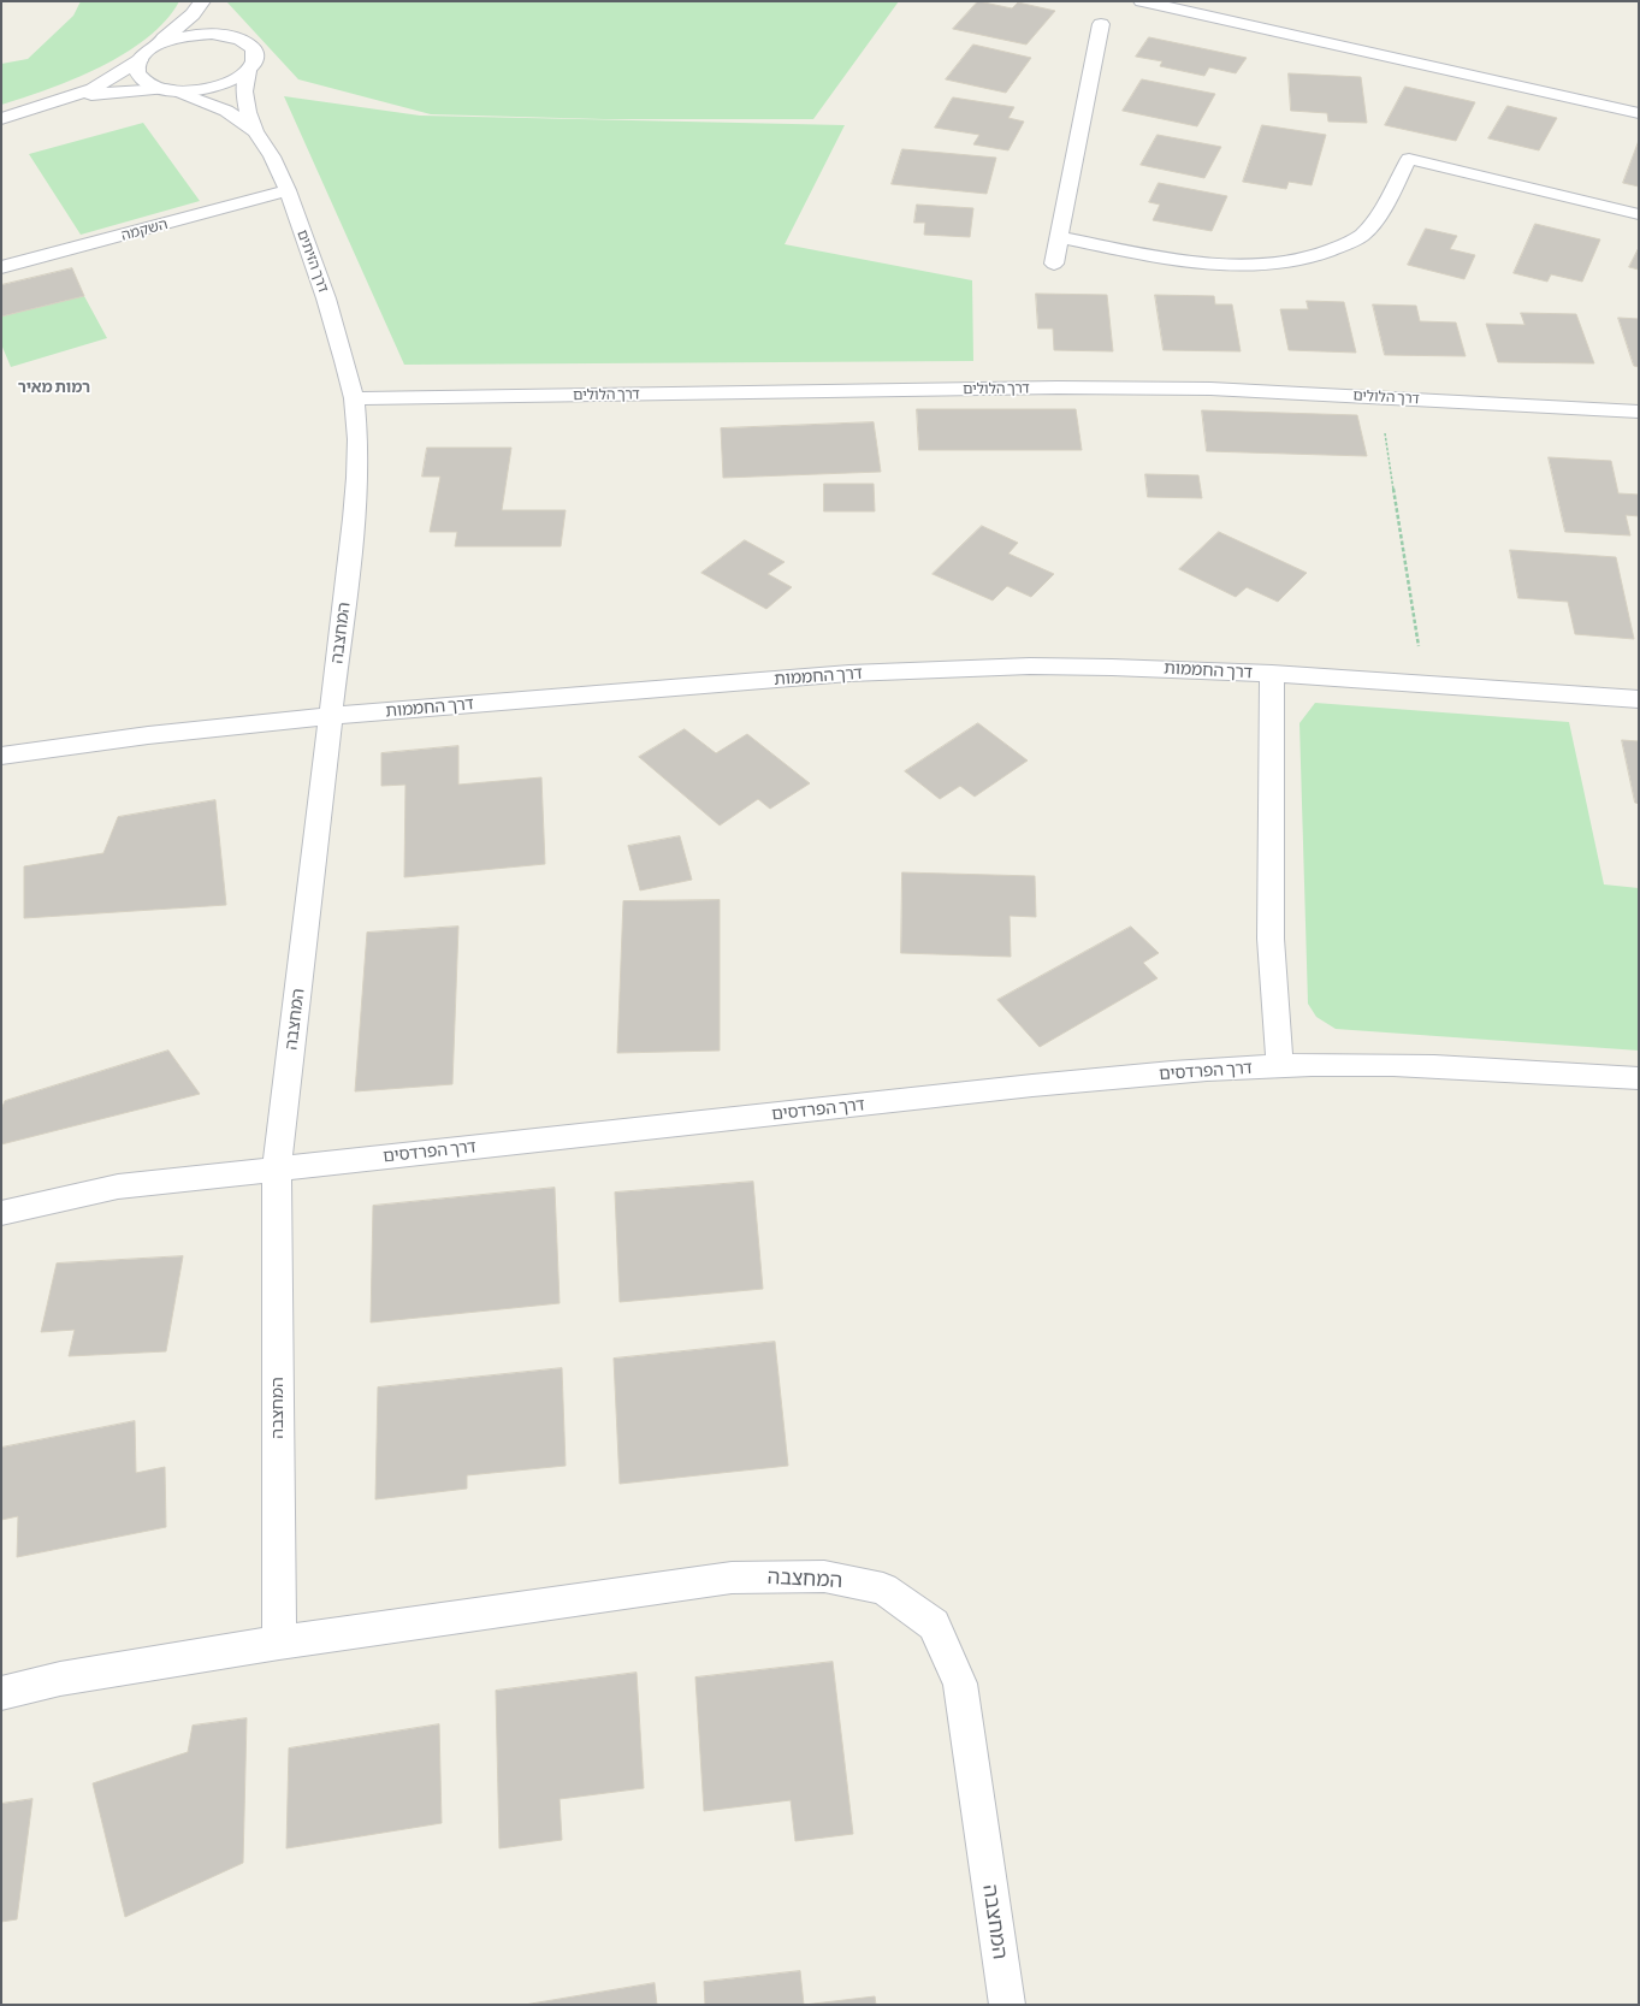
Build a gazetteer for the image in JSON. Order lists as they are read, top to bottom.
{
  "streets": {
    "street": [
      "השקמה",
      "דרך הזיתים",
      "דרך הלולים",
      "המחצבה",
      "דרך החממות",
      "דרך הפרדסים"
    ]
  },
  "crossings": [
    ["השקמה", "דרך הזיתים"],
    ["דרך הזיתים", "דרך הלולים"],
    ["דרך הזיתים", "המחצבה"],
    ["דרך הלולים", "המחצבה"],
    ["המחצבה", "דרך החממות"],
    ["המחצבה", "דרך הפרדסים"]
  ],
  "districts": ["רמות מאיר"]
}
